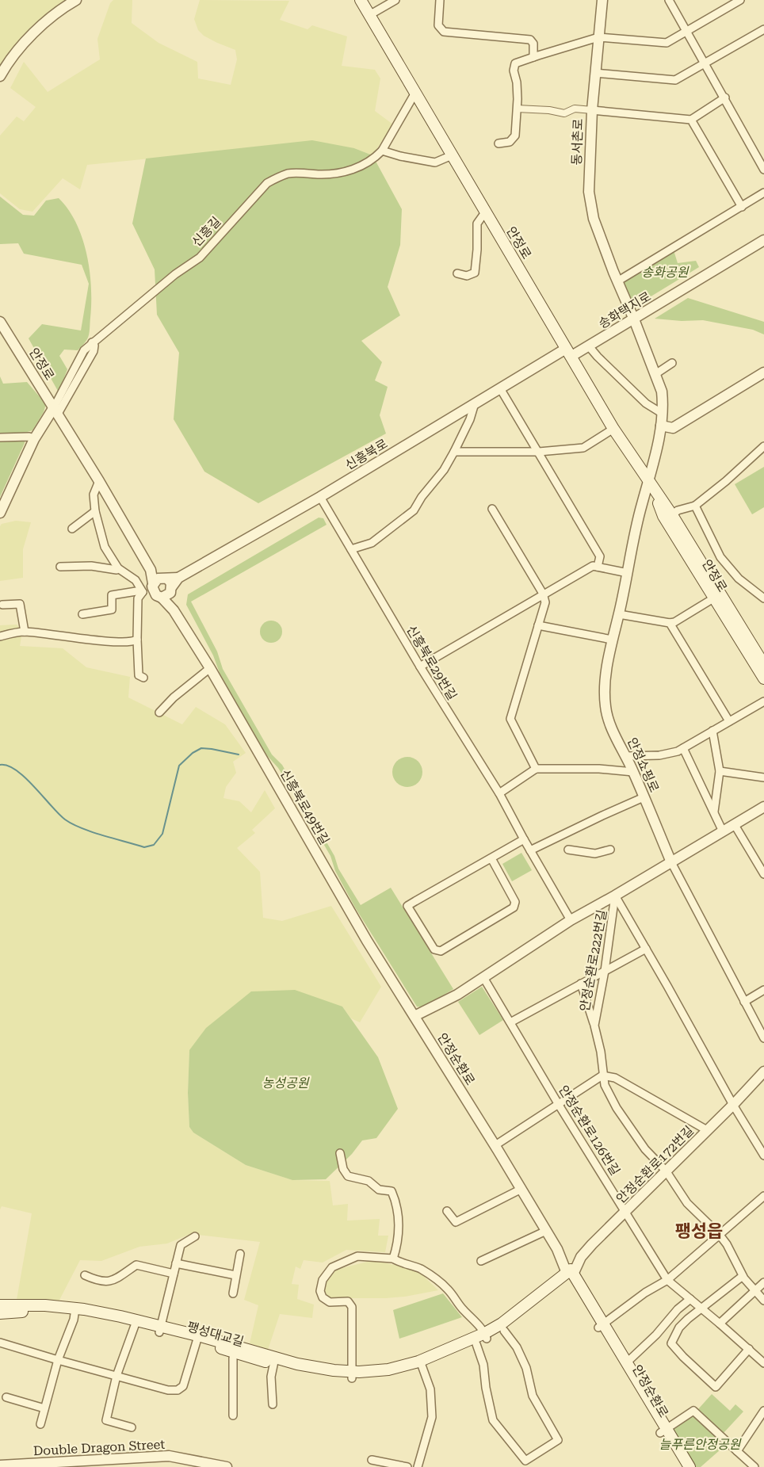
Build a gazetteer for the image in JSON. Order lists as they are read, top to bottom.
{
  "streets": {
    "main road": ["안정로", "안정순환로", "팽성대교길"],
    "street": [
      "동서촌로",
      "신흥길",
      "송화택지로",
      "신흥북로",
      "신흥북로29번길",
      "안정쇼핑로",
      "신흥북로49번길",
      "안정순환로222번길",
      "안정순환로126번길",
      "안정순환로172번길",
      "Double Dragon Street"
    ]
  },
  "crossings": [
    ["동서촌로", "안정로"],
    ["동서촌로", "송화택지로"],
    ["동서촌로", "안정쇼핑로"],
    ["신흥길", "안정로"],
    ["안정로", "송화택지로"],
    ["안정로", "신흥북로"],
    ["안정로", "안정쇼핑로"],
    ["안정로", "신흥북로49번길"],
    ["송화택지로", "신흥북로"],
    ["신흥북로", "신흥북로29번길"],
    ["신흥북로", "신흥북로49번길"],
    ["신흥북로49번길", "안정순환로"],
    ["안정순환로222번길", "안정순환로172번길"],
    ["안정순환로", "안정순환로126번길"],
    ["안정순환로", "안정순환로172번길"],
    ["안정순환로", "팽성대교길"],
    ["안정순환로126번길", "안정순환로172번길"],
    ["안정순환로172번길", "팽성대교길"]
  ],
  "districts": ["팽성읍"],
  "parks": ["송화공원", "농성공원", "늘푸른안정공원"]
}
